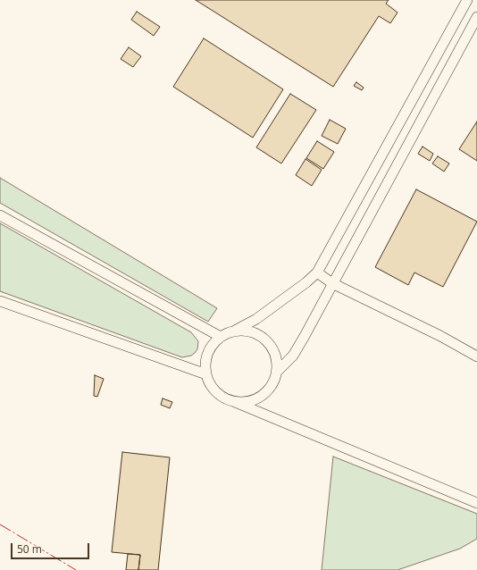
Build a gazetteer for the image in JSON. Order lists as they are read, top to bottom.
{
  "scale_bar": "50 m"
}
